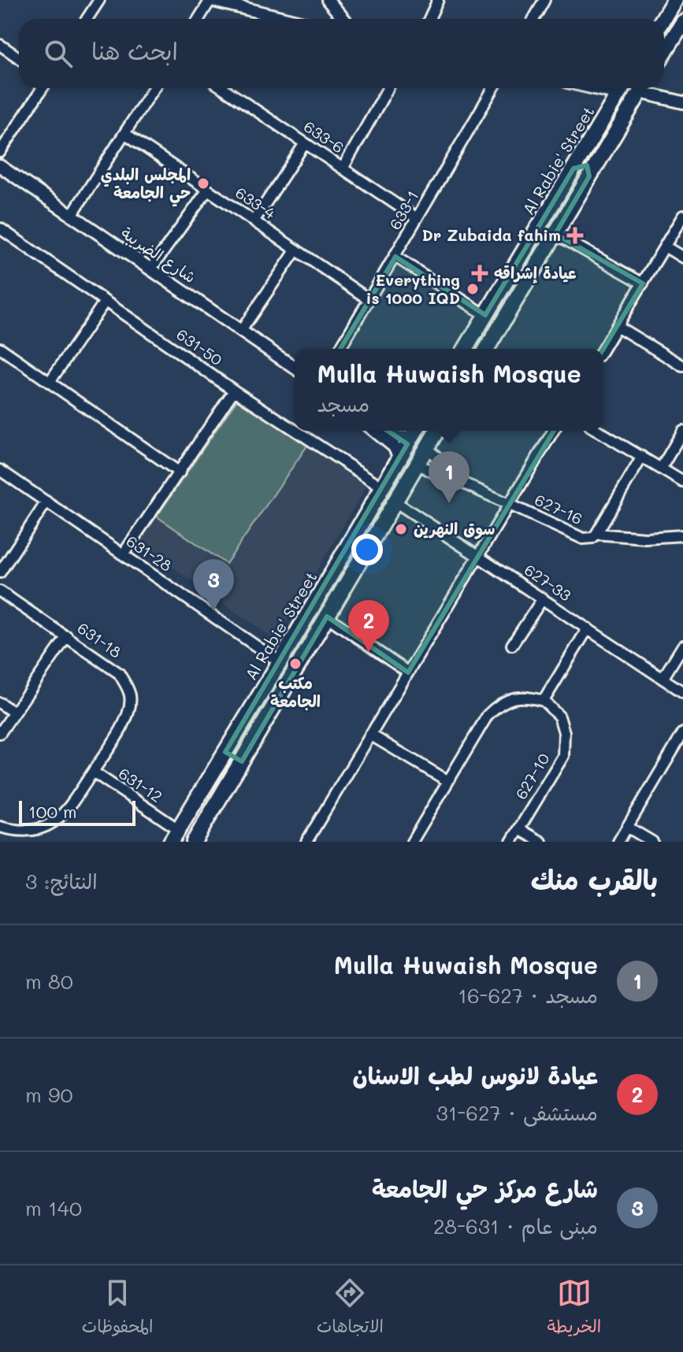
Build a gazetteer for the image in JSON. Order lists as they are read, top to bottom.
{
  "streets": {
    "main road": ["Al Rabie' Street"],
    "street": [
      "633-6",
      "633-4",
      "633-1",
      "شارع الضريبة",
      "631-50",
      "627-16",
      "631-28",
      "627-33",
      "631-18",
      "627-10",
      "631-12"
    ]
  },
  "crossings": [
    ["633-6", "633-1"],
    ["Al Rabie' Street", "631-50"],
    ["Al Rabie' Street", "631-28"],
    ["Al Rabie' Street", "631-12"],
    ["633-4", "633-1"],
    ["631-18", "631-12"]
  ],
  "places": {
    "other": [
      "المجلس البلدي حي الجامعة",
      "Everything is 1000 IQD",
      "سوق النهرين",
      "مكتب الجامعة"
    ],
    "health": ["Dr Zubaida fahim", "عيادة إشراقه"]
  },
  "scale_bar": "100 m",
  "page": {
    "search": "ابحث هنا",
    "popup": ["Mulla Huwaish Mosque", "مسجد"],
    "pins": ["1", "3", "2"],
    "scale": "100 m",
    "heading": ["بالقرب منك", "النتائج: 3"],
    "list": [
      {
        "mark": "1",
        "name": "Mulla Huwaish Mosque",
        "note": "مسجد · 627-16",
        "value": "80 m"
      },
      {
        "mark": "2",
        "name": "عيادة لانوس لطب الاسنان",
        "note": "مستشفى · 627-31",
        "value": "90 m"
      },
      {
        "mark": "3",
        "name": "شارع مركز حي الجامعة",
        "note": "مبنى عام · 631-28",
        "value": "140 m"
      }
    ],
    "nav": ["الخريطة", "الاتجاهات", "المحفوظات"]
  }
}
